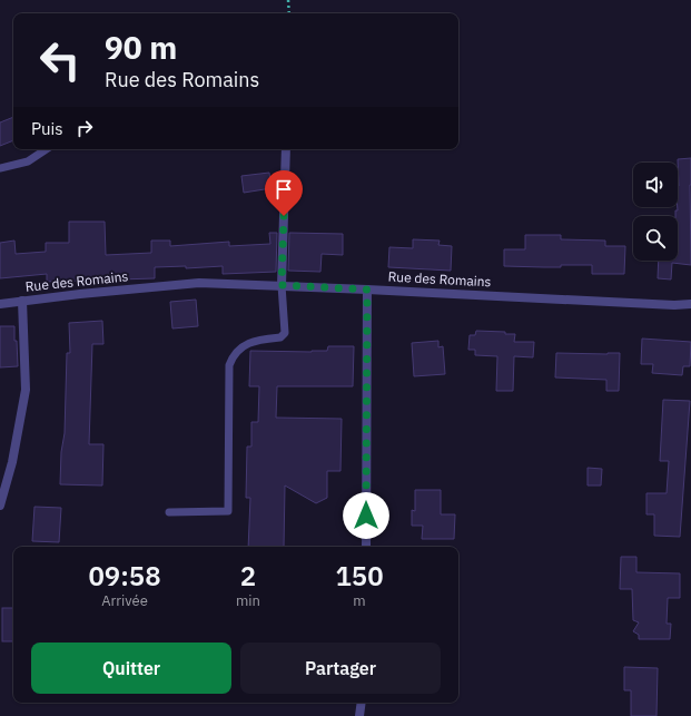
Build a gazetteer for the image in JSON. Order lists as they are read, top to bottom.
{
  "streets": {
    "street": ["Rue des Romains"]
  },
  "page": {
    "turn": ["90 m", "Rue des Romains"],
    "then": "Puis",
    "eta": [
      "09:58",
      "Arrivée",
      "2",
      "min",
      "150",
      "m"
    ],
    "buttons": ["Quitter", "Partager"]
  }
}
